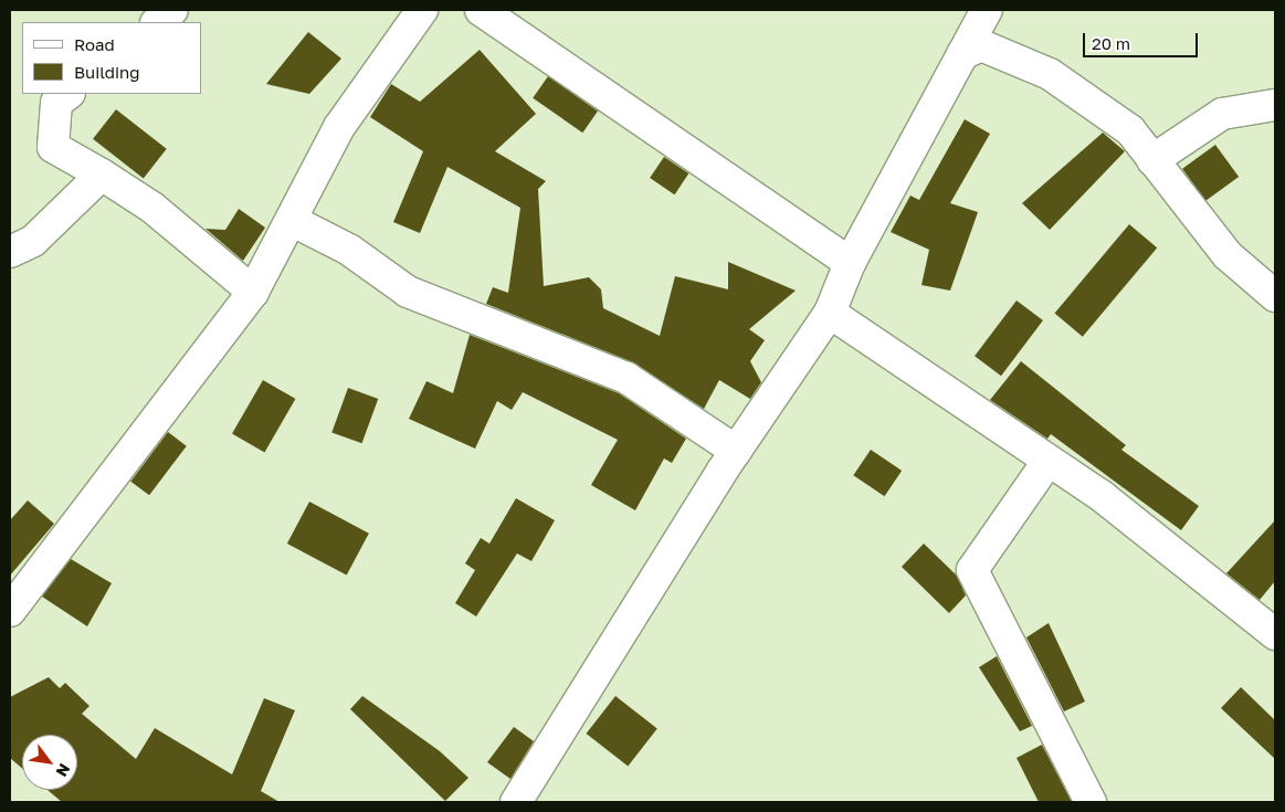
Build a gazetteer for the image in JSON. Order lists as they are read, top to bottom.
{
  "legend": ["Road", "Building"],
  "scale_bar": "20 m",
  "north": "bottom right"
}
